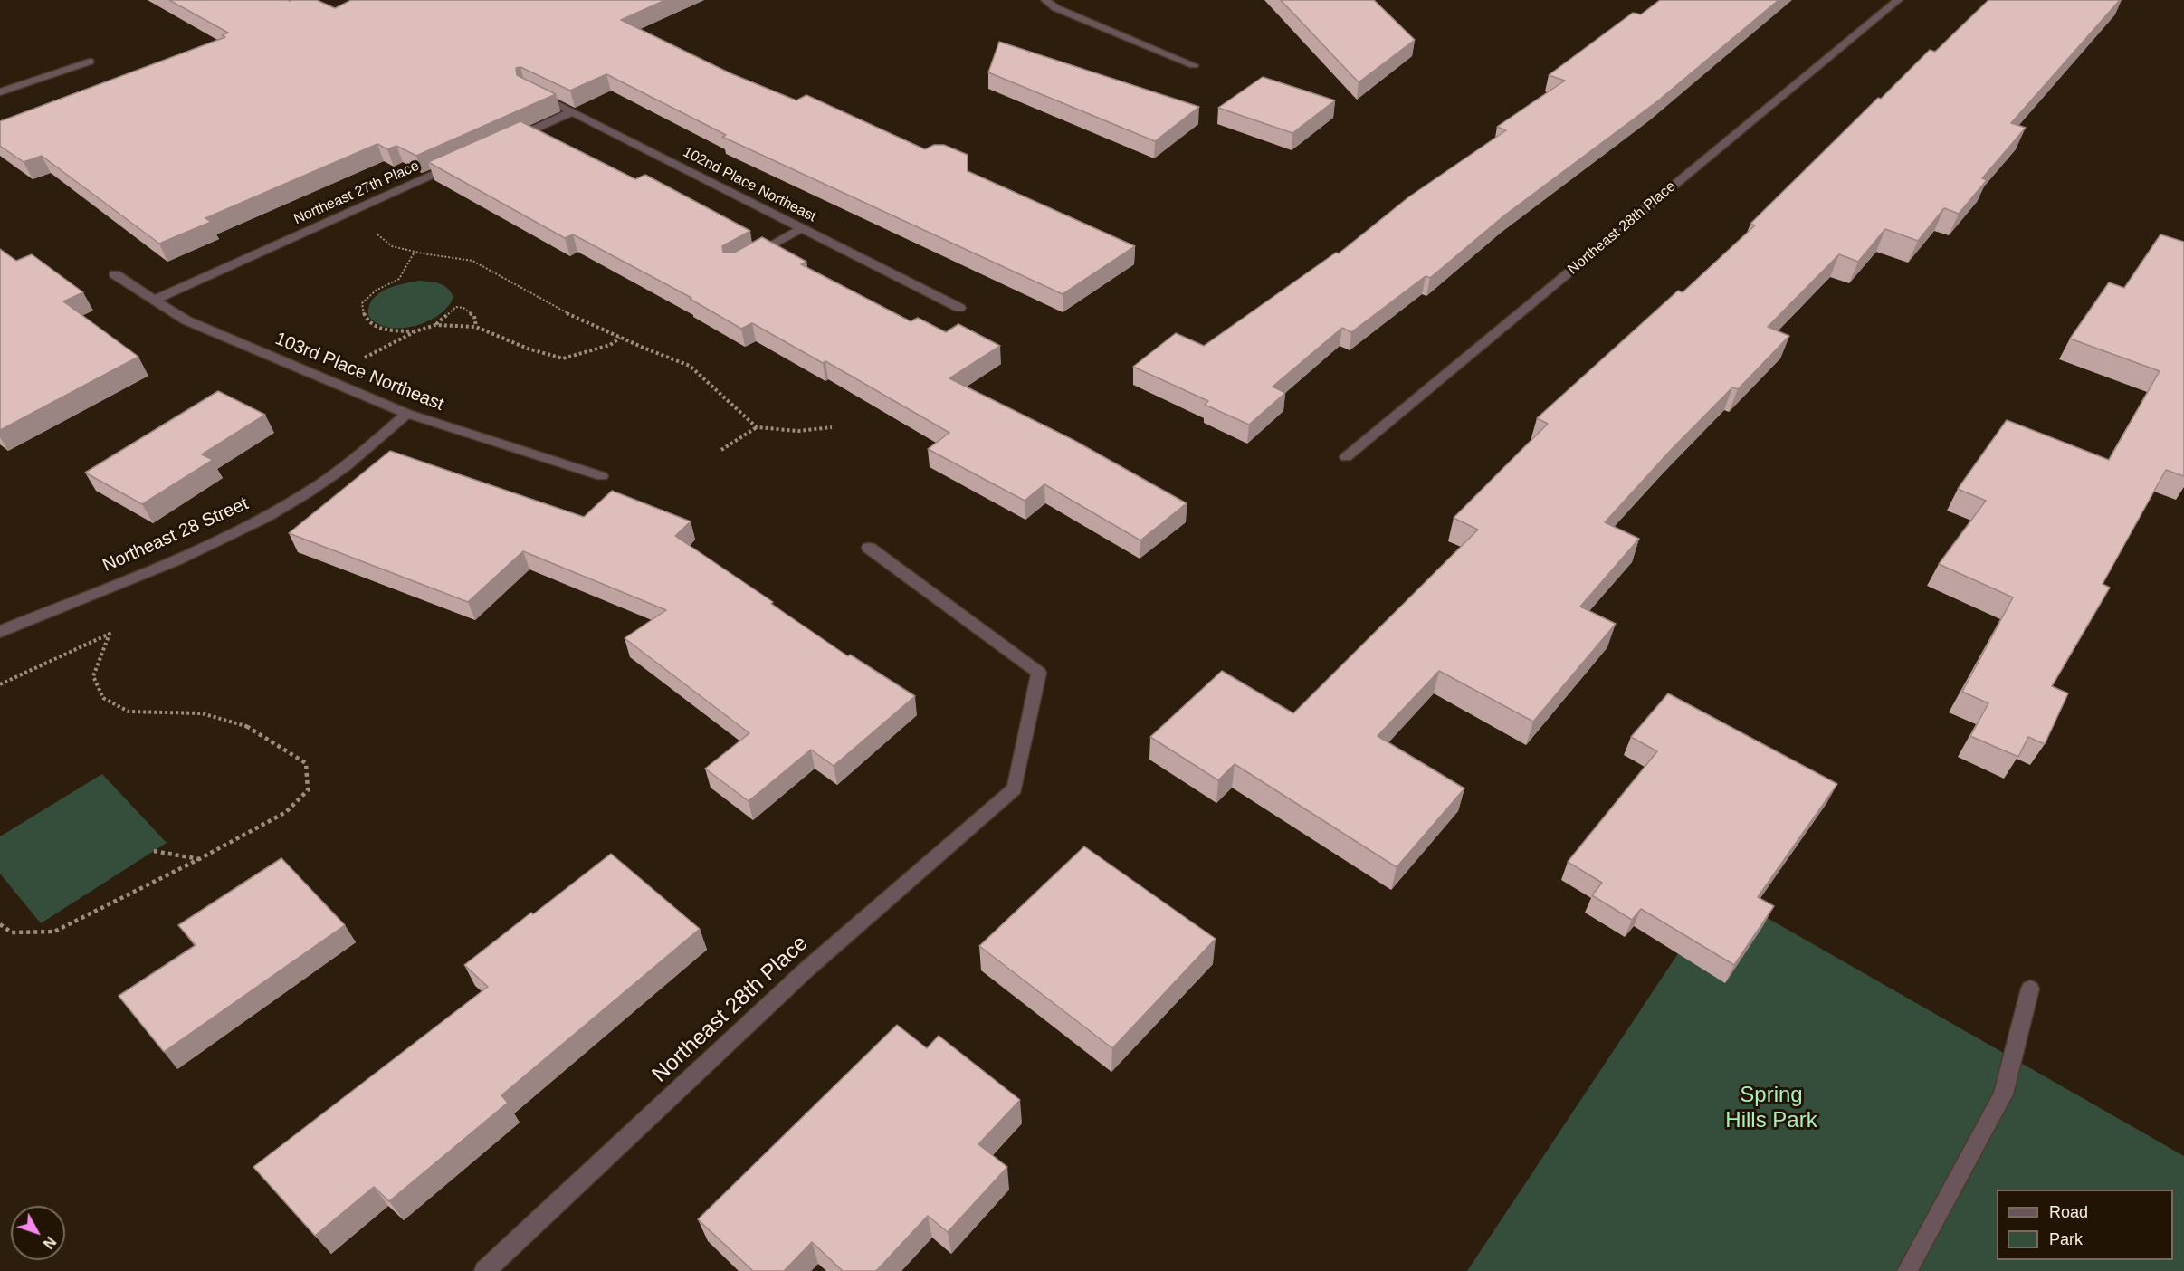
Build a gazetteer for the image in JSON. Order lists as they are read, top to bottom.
{
  "streets": {
    "street": [
      "102nd Place Northeast",
      "Northeast 27th Place",
      "Northeast 28th Place",
      "103rd Place Northeast",
      "Northeast 28 Street"
    ]
  },
  "crossings": [
    ["Northeast 27th Place", "103rd Place Northeast"],
    ["103rd Place Northeast", "Northeast 28 Street"]
  ],
  "parks": ["Spring Hills Park"],
  "legend": ["Road", "Park"],
  "north": "bottom right"
}
